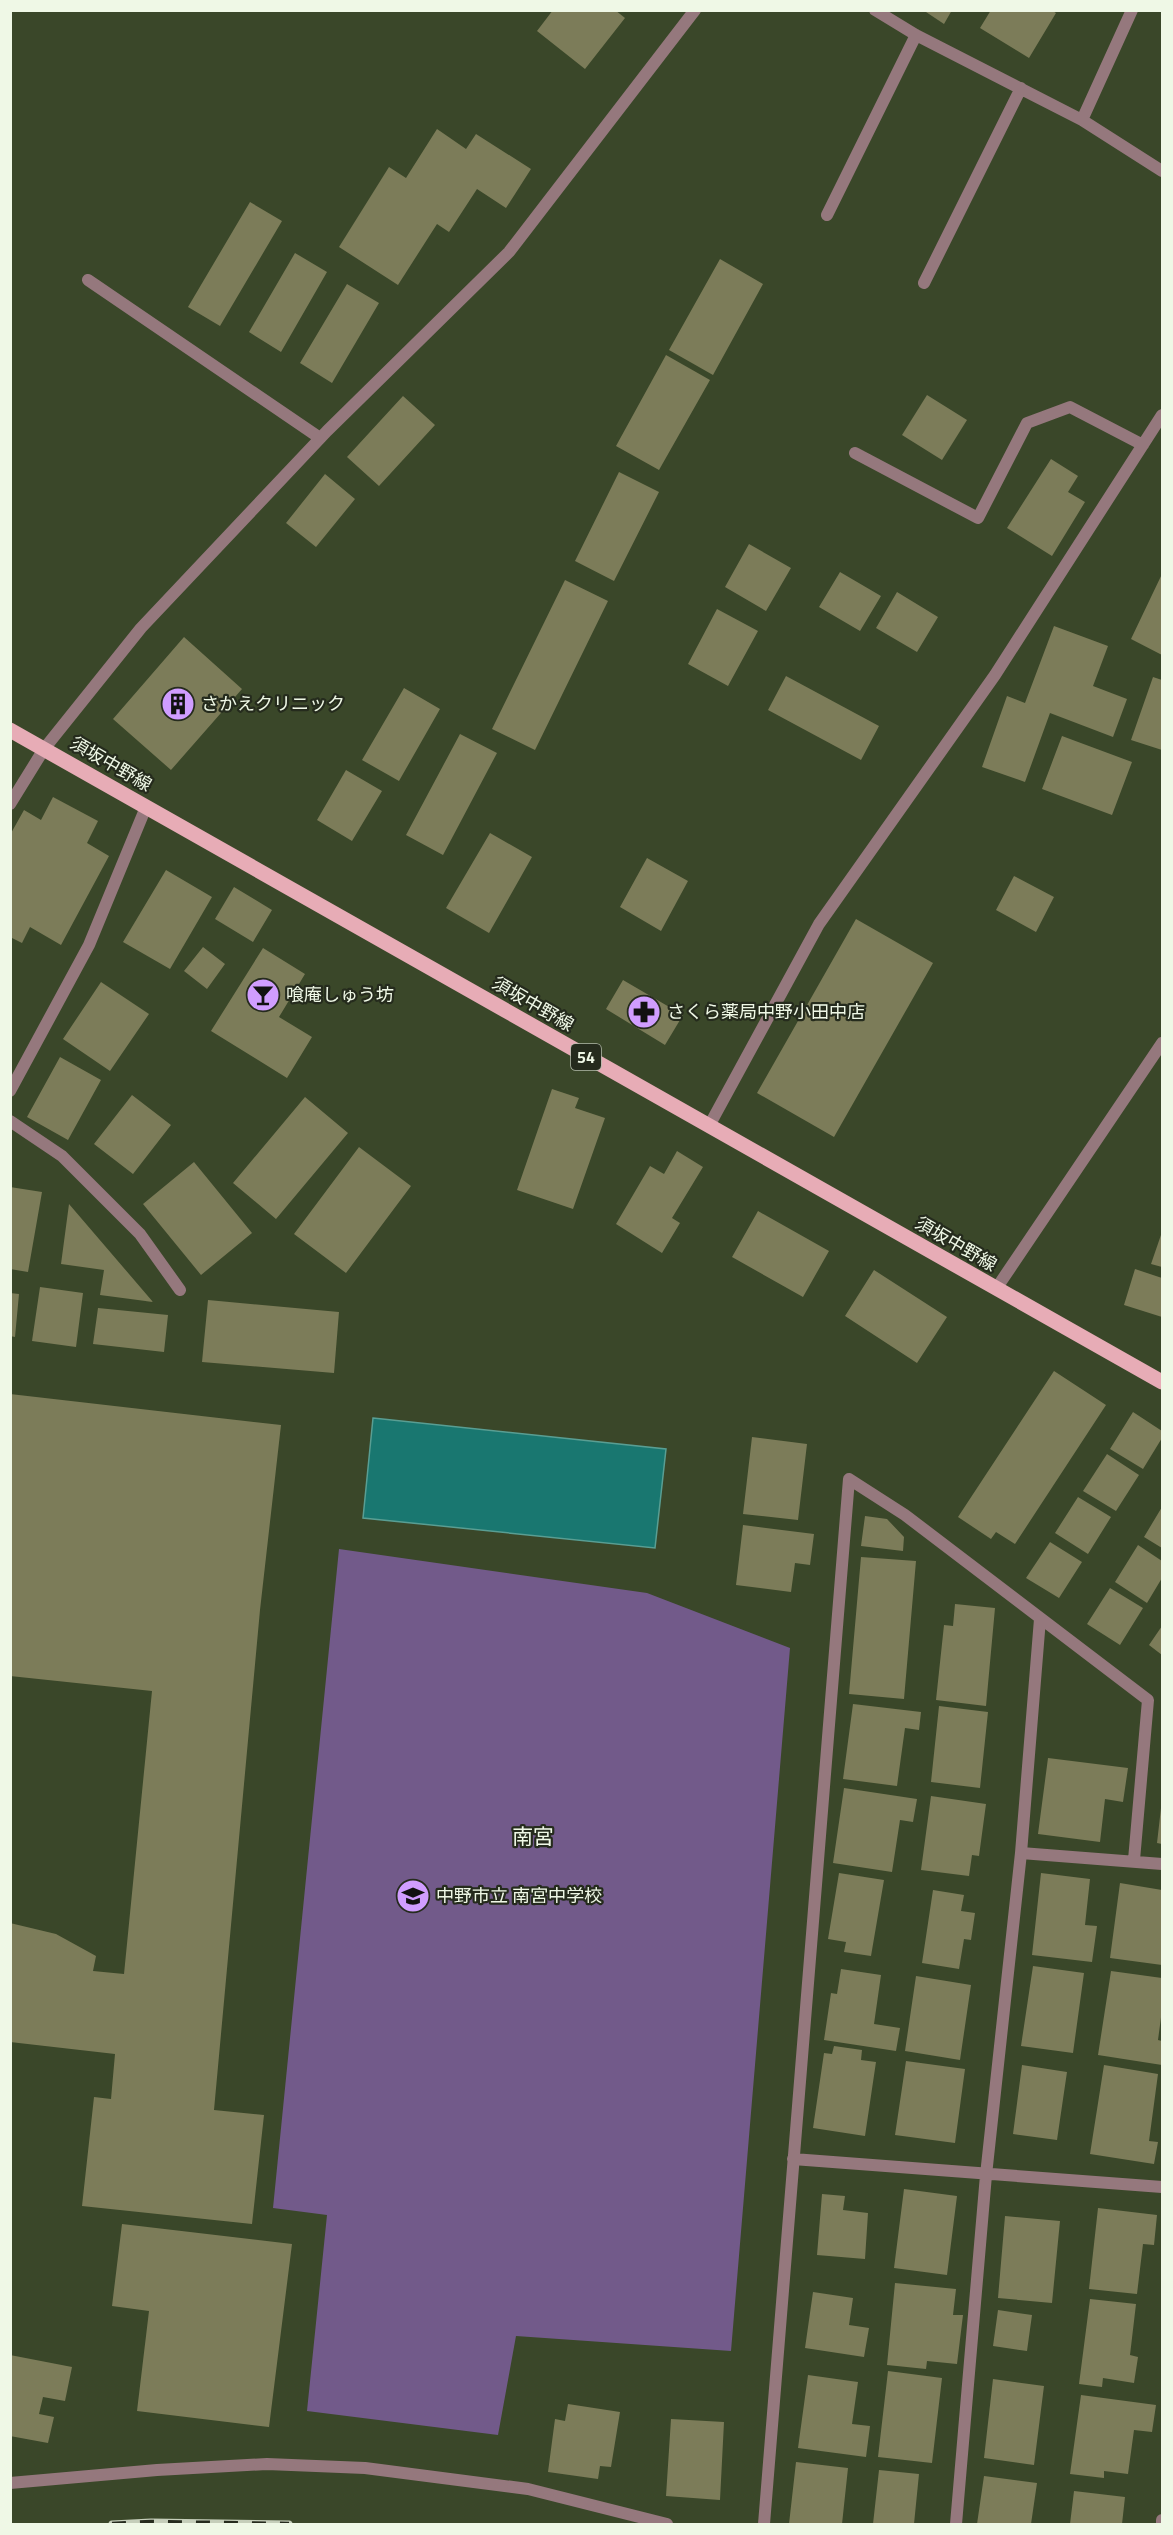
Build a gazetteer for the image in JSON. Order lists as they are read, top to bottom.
{
  "streets": {
    "main road": ["須坂中野線", "54"]
  },
  "districts": ["南宮"],
  "places": {
    "building": ["さかえクリニック"],
    "bar": ["喰庵しゅう坊"],
    "pharmacy": ["さくら薬局中野小田中店"],
    "school or university": ["中野市立 南宮中学校"]
  }
}
